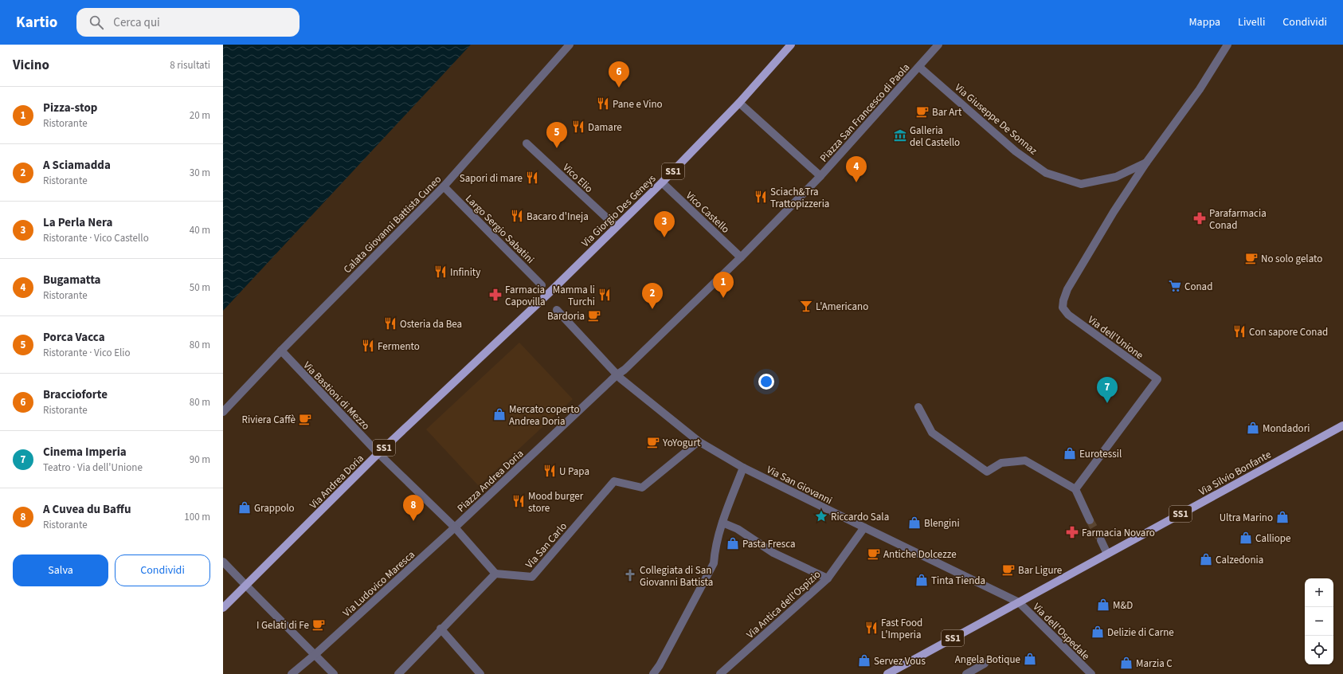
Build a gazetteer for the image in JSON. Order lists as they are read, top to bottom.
{
  "streets": {
    "main road": [
      "SS1",
      "Via Giorgio Des Geneys",
      "Via Silvio Bonfante",
      "Via Andrea Doria"
    ],
    "street": [
      "Piazza San Francesco di Paola",
      "Via Giuseppe De Sonnaz",
      "Vico Elio",
      "Vico Castello",
      "Calata Giovanni Battista Cuneo",
      "Largo Sergio Sabatini",
      "Via dell'Unione",
      "Via Bastioni di Mezzo",
      "Piazza Andrea Doria",
      "Via San Giovanni",
      "Via San Carlo",
      "Via Ludovico Maresca",
      "Via Antica dell'Ospizio",
      "Via dell'Ospedale"
    ]
  },
  "crossings": [
    ["Piazza San Francesco di Paola", "Via Giuseppe De Sonnaz"],
    ["Piazza San Francesco di Paola", "Via Giorgio Des Geneys"],
    ["Piazza San Francesco di Paola", "Piazza Andrea Doria"],
    ["Via Giuseppe De Sonnaz", "Via dell'Unione"],
    ["SS1", "Via Silvio Bonfante"],
    ["SS1", "Via San Giovanni"],
    ["SS1", "Via dell'Ospedale"],
    ["Vico Elio", "Via Giorgio Des Geneys"],
    ["Via Giorgio Des Geneys", "Vico Castello"],
    ["Via Giorgio Des Geneys", "Via Andrea Doria"],
    ["Vico Castello", "Piazza Andrea Doria"],
    ["Calata Giovanni Battista Cuneo", "Largo Sergio Sabatini"],
    ["Calata Giovanni Battista Cuneo", "Via Bastioni di Mezzo"],
    ["Via Bastioni di Mezzo", "Piazza Andrea Doria"],
    ["Via Bastioni di Mezzo", "Via Andrea Doria"],
    ["Via Silvio Bonfante", "Via San Giovanni"],
    ["Via Silvio Bonfante", "Via dell'Ospedale"],
    ["Piazza Andrea Doria", "Via Andrea Doria"],
    ["Piazza Andrea Doria", "Via San Giovanni"],
    ["Piazza Andrea Doria", "Via Ludovico Maresca"],
    ["Via San Giovanni", "Via San Carlo"],
    ["Via San Giovanni", "Via Antica dell'Ospizio"],
    ["Via San Giovanni", "Via dell'Ospedale"]
  ],
  "places": {
    "restaurant": [
      "Pane e Vino",
      "Damare",
      "Sapori di mare",
      "Sciach&Tra Trattopizzeria",
      "Bacaro d'Ineja",
      "Infinity",
      "Mamma li Turchi",
      "Osteria da Bea",
      "Con sapore Conad",
      "Fermento",
      "U Papa",
      "Mood burger store",
      "Fast Food L'Imperia"
    ],
    "cafe": [
      "Bar Art",
      "No solo gelato",
      "Bardoria",
      "Riviera Caffè",
      "YoYogurt",
      "Antiche Dolcezze",
      "Bar Ligure",
      "I Gelati di Fe"
    ],
    "museum": ["Galleria del Castello"],
    "pharmacy": ["Parafarmacia Conad", "Farmacia Capovilla", "Farmacia Novaro"],
    "supermarket": ["Conad"],
    "bar": ["L'Americano"],
    "shop": [
      "Mercato coperto Andrea Doria",
      "Mondadori",
      "Eurotessil",
      "Grappolo",
      "Ultra Marino",
      "Blengini",
      "Calliope",
      "Pasta Fresca",
      "Calzedonia",
      "Tinta Tienda",
      "M&D",
      "Delizie di Carne",
      "Angela Botique",
      "Servez Vous",
      "Marzia C"
    ],
    "place": ["Riccardo Sala"],
    "church": ["Collegiata di San Giovanni Battista"]
  },
  "page": {
    "header": "Kartio",
    "search": "Cerca qui",
    "nav": ["Mappa", "Livelli", "Condividi"],
    "heading": ["Vicino", "8 risultati"],
    "pins": [
      "6",
      "5",
      "4",
      "3",
      "1",
      "2",
      "7",
      "8"
    ],
    "list": [
      {
        "mark": "1",
        "name": "Pizza-stop",
        "note": "Ristorante",
        "value": "20 m"
      },
      {
        "mark": "2",
        "name": "A Sciamadda",
        "note": "Ristorante",
        "value": "30 m"
      },
      {
        "mark": "3",
        "name": "La Perla Nera",
        "note": "Ristorante · Vico Castello",
        "value": "40 m"
      },
      {
        "mark": "4",
        "name": "Bugamatta",
        "note": "Ristorante",
        "value": "50 m"
      },
      {
        "mark": "5",
        "name": "Porca Vacca",
        "note": "Ristorante · Vico Elio",
        "value": "80 m"
      },
      {
        "mark": "6",
        "name": "Braccioforte",
        "note": "Ristorante",
        "value": "80 m"
      },
      {
        "mark": "7",
        "name": "Cinema Imperia",
        "note": "Teatro · Via dell'Unione",
        "value": "90 m"
      },
      {
        "mark": "8",
        "name": "A Cuvea du Baffu",
        "note": "Ristorante",
        "value": "100 m"
      }
    ],
    "buttons": ["Salva", "Condividi"],
    "map_buttons": ["+", "−"]
  }
}
